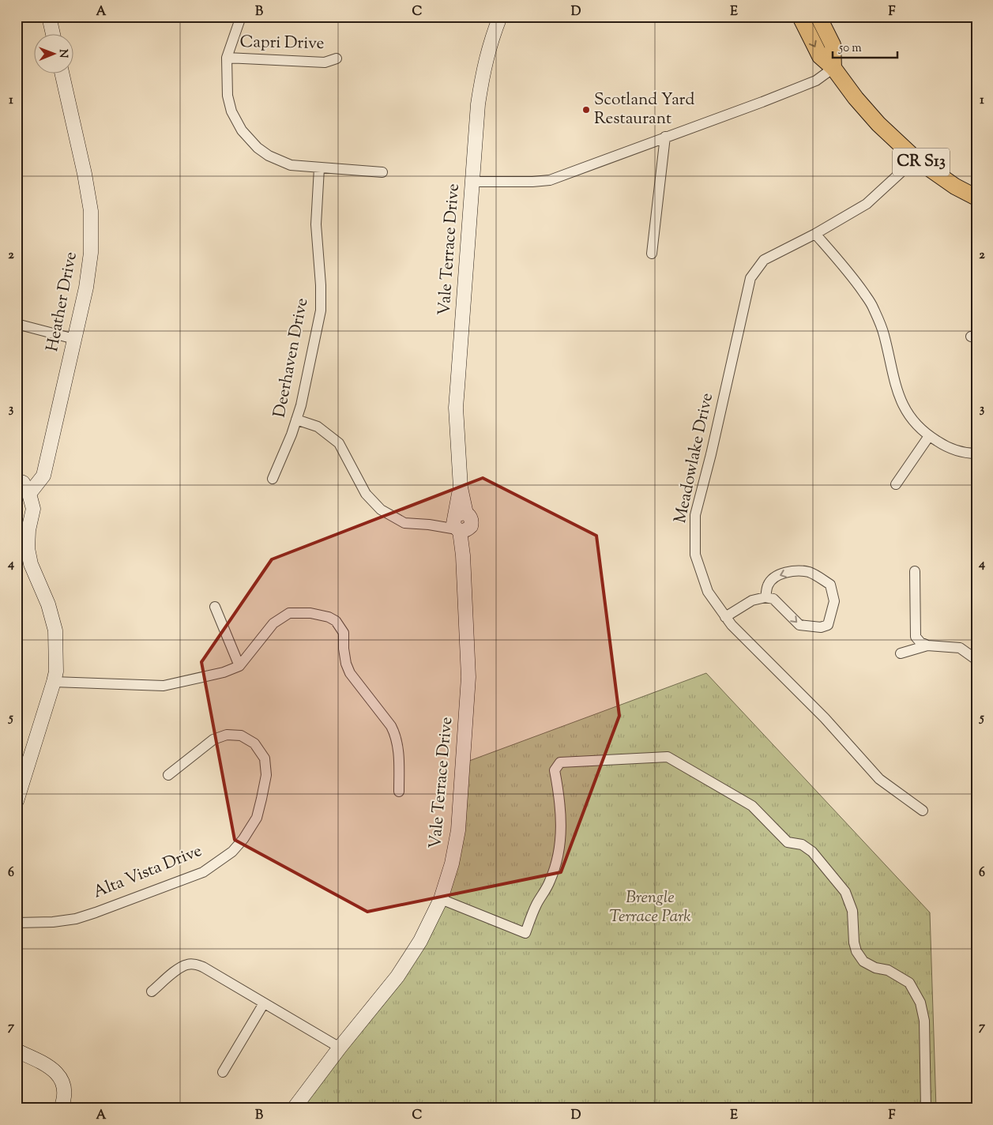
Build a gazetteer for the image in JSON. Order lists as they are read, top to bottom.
{
  "streets": {
    "main road": ["CR S13", "Vale Terrace Drive", "Heather Drive"],
    "street": [
      "Capri Drive",
      "Deerhaven Drive",
      "Meadowlake Drive",
      "Alta Vista Drive"
    ]
  },
  "crossings": [
    ["CR S13", "Meadowlake Drive"]
  ],
  "parks": ["Brengle Terrace Park"],
  "places": ["Scotland Yard Restaurant"],
  "scale_bar": "50 m",
  "north": "right",
  "grid": {
    "columns": [
      "A",
      "B",
      "C",
      "D",
      "E",
      "F"
    ],
    "rows": [
      "1",
      "2",
      "3",
      "4",
      "5",
      "6",
      "7"
    ]
  }
}
